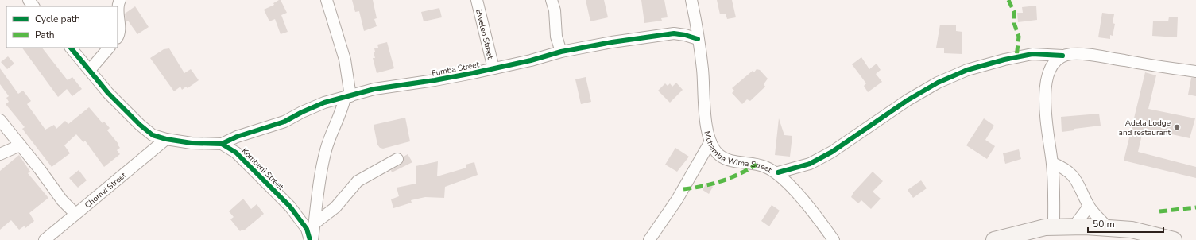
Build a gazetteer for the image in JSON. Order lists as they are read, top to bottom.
{
  "streets": {
    "street": [
      "Bweleo Street",
      "Fumba Street",
      "Mchamba Wima Street",
      "Kombeni Street",
      "Chomvi Street"
    ]
  },
  "crossings": [
    ["Bweleo Street", "Fumba Street"],
    ["Fumba Street", "Mchamba Wima Street"],
    ["Fumba Street", "Kombeni Street"],
    ["Kombeni Street", "Chomvi Street"]
  ],
  "places": ["Adela Lodge and restaurant"],
  "legend": ["Cycle path", "Path"],
  "scale_bar": "50 m"
}
